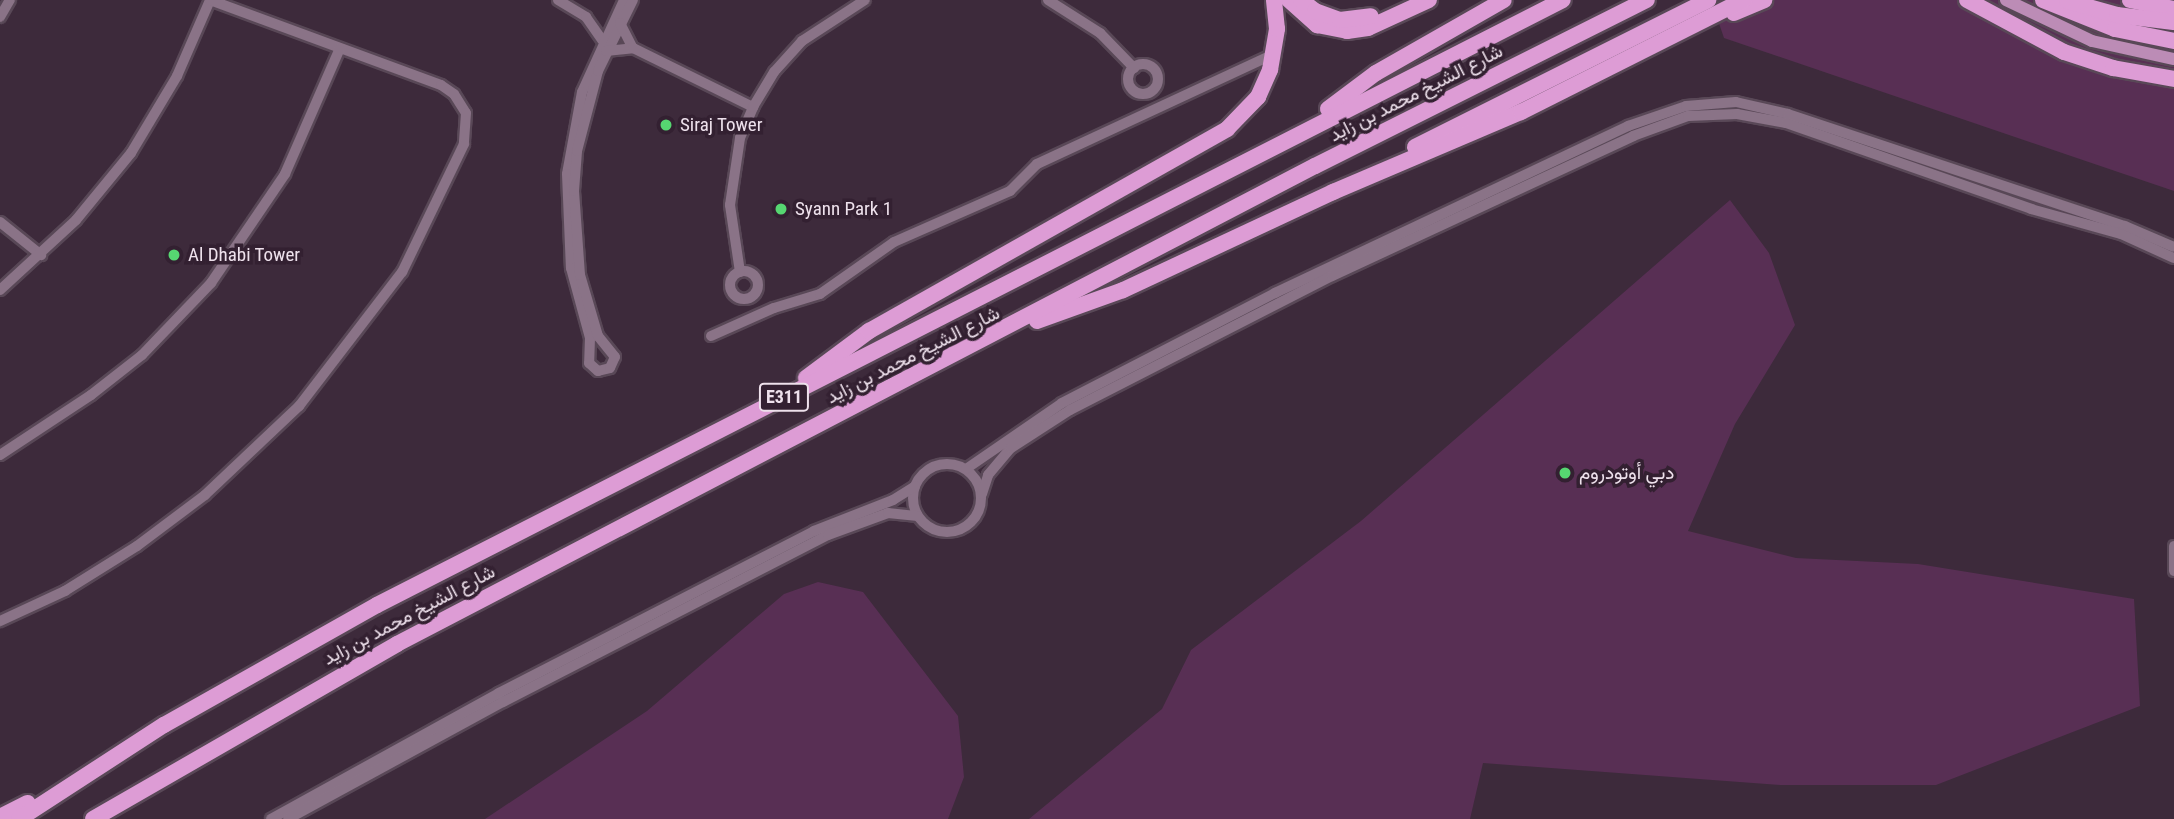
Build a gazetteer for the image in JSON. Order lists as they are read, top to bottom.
{
  "streets": {
    "highway": ["شارع الشيخ محمد بن زايد", "E311"]
  },
  "places": [
    "Siraj Tower",
    "Syann Park 1",
    "Al Dhabi Tower",
    "دبي أوتودروم"
  ]
}
